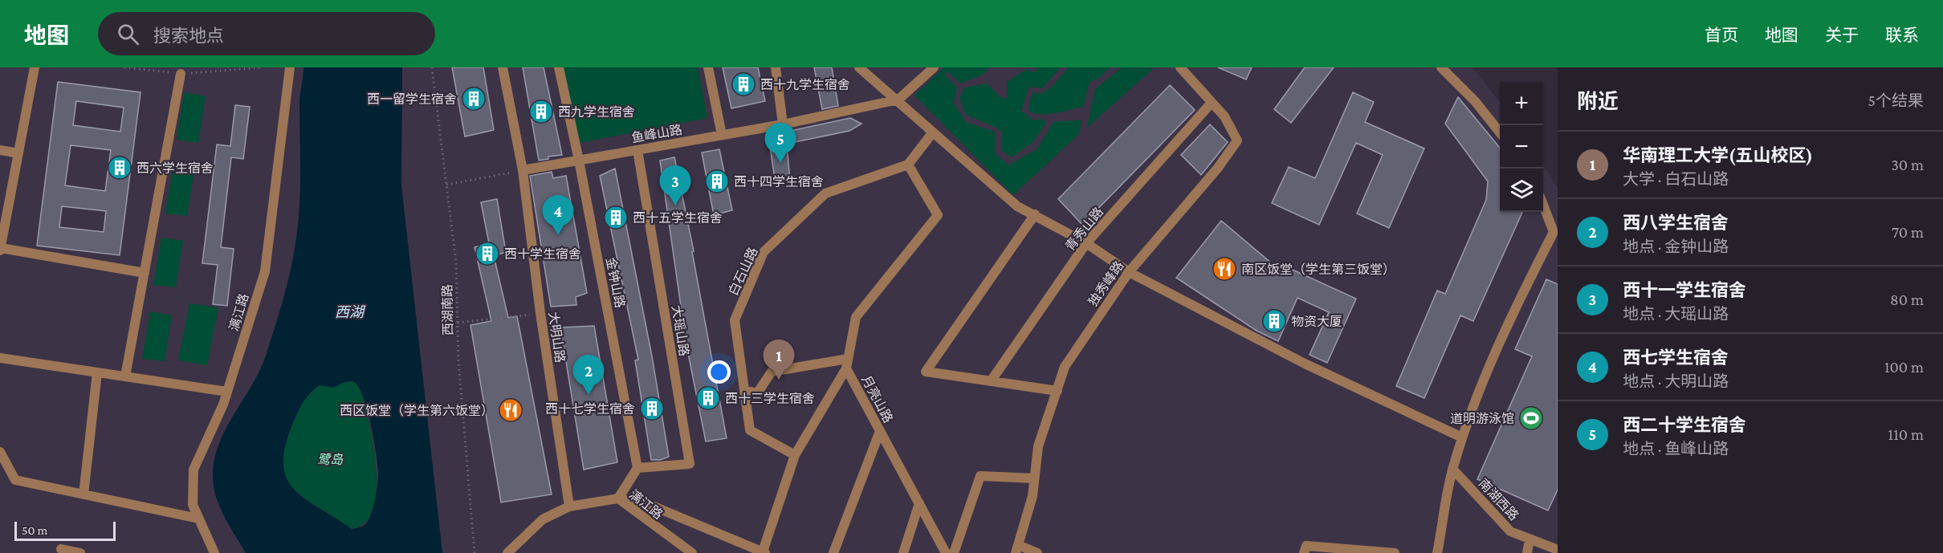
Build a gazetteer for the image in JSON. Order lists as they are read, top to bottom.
{
  "streets": {
    "street": [
      "鱼峰山路",
      "青秀山路",
      "白石山路",
      "金钟山路",
      "独秀峰路",
      "漓江路",
      "大瑶山路",
      "大明山路",
      "月亮山路",
      "南湖西路"
    ],
    "path": ["西湖南路"]
  },
  "crossings": [
    ["鱼峰山路", "金钟山路"],
    ["鱼峰山路", "大瑶山路"],
    ["鱼峰山路", "大明山路"],
    ["青秀山路", "独秀峰路"],
    ["金钟山路", "大瑶山路"],
    ["漓江路", "大明山路"]
  ],
  "water": ["西湖"],
  "parks": ["鹭岛"],
  "places": {
    "building": [
      "西十九学生宿舍",
      "西一留学生宿舍",
      "西九学生宿舍",
      "西六学生宿舍",
      "西十四学生宿舍",
      "西十五学生宿舍",
      "西十学生宿舍",
      "物资大厦",
      "西十三学生宿舍",
      "西十七学生宿舍"
    ],
    "restaurant": ["南区饭堂（学生第三饭堂）", "西区饭堂（学生第六饭堂）"],
    "sports": ["道明游泳馆"]
  },
  "scale_bar": "50 m",
  "page": {
    "header": "地图",
    "search": "搜索地点",
    "nav": [
      "首页",
      "地图",
      "关于",
      "联系"
    ],
    "heading": ["附近", "5个结果"],
    "map_buttons": ["+", "−"],
    "pins": [
      "5",
      "3",
      "4",
      "1",
      "2"
    ],
    "list": [
      {
        "mark": "1",
        "name": "华南理工大学(五山校区)",
        "note": "大学 · 白石山路",
        "value": "30 m"
      },
      {
        "mark": "2",
        "name": "西八学生宿舍",
        "note": "地点 · 金钟山路",
        "value": "70 m"
      },
      {
        "mark": "3",
        "name": "西十一学生宿舍",
        "note": "地点 · 大瑶山路",
        "value": "80 m"
      },
      {
        "mark": "4",
        "name": "西七学生宿舍",
        "note": "地点 · 大明山路",
        "value": "100 m"
      },
      {
        "mark": "5",
        "name": "西二十学生宿舍",
        "note": "地点 · 鱼峰山路",
        "value": "110 m"
      }
    ],
    "scale": "50 m"
  }
}
